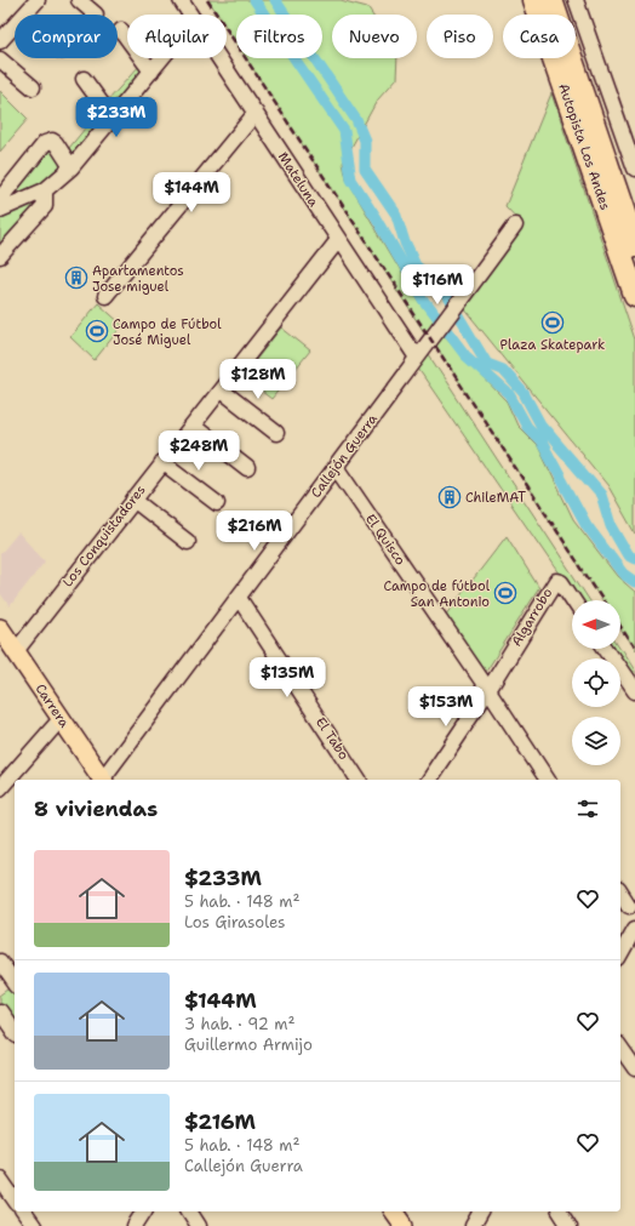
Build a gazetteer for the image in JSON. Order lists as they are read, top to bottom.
{
  "streets": {
    "highway": ["Autopista Los Andes"],
    "main road": ["Carrera"],
    "street": [
      "Mateluna",
      "Callejón Guerra",
      "Los Conquistadores",
      "El Quisco",
      "Algarrobo",
      "El Tabo"
    ]
  },
  "crossings": [
    ["Mateluna", "Callejón Guerra"],
    ["Mateluna", "Los Conquistadores"],
    ["Callejón Guerra", "El Quisco"],
    ["Callejón Guerra", "El Tabo"],
    ["Los Conquistadores", "Carrera"],
    ["El Quisco", "Algarrobo"]
  ],
  "places": {
    "building": ["Apartamentos Jose miguel", "ChileMAT"],
    "sports": ["Plaza Skatepark", "Campo de Fútbol José Miguel", "Campo de fútbol San Antonio"]
  },
  "north": "left",
  "page": {
    "chip": [
      "Comprar",
      "Alquilar",
      "Filtros",
      "Nuevo",
      "Piso",
      "Casa"
    ],
    "price": [
      "$233M",
      "$144M",
      "$116M",
      "$128M",
      "$248M",
      "$216M",
      "$135M",
      "$153M"
    ],
    "heading": "8 viviendas",
    "list": [
      {
        "name": "$233M",
        "note": "5 hab. · 148 m² · Los Girasoles"
      },
      {
        "name": "$144M",
        "note": "3 hab. · 92 m² · Guillermo Armijo"
      },
      {
        "name": "$216M",
        "note": "5 hab. · 148 m² · Callejón Guerra"
      }
    ]
  }
}
